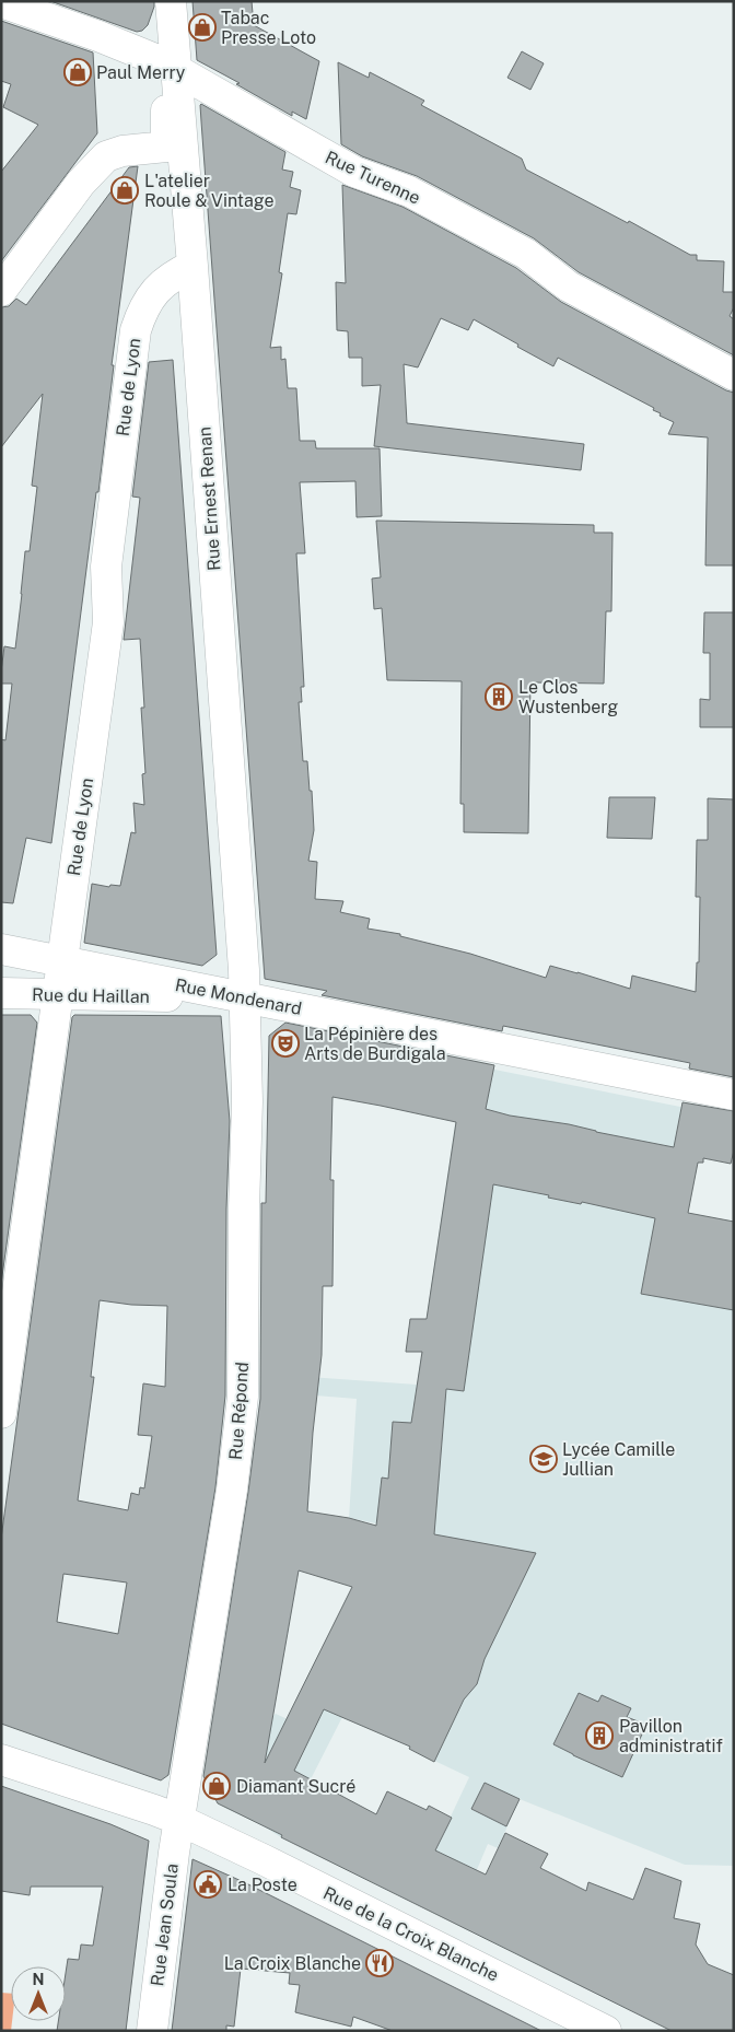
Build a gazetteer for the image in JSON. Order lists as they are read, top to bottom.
{
  "streets": {
    "street": [
      "Rue Turenne",
      "Rue de Lyon",
      "Rue Ernest Renan",
      "Rue du Haillan",
      "Rue Mondenard",
      "Rue Répond",
      "Rue Jean Soula",
      "Rue de la Croix Blanche"
    ]
  },
  "crossings": [
    ["Rue Turenne", "Rue Ernest Renan"],
    ["Rue de Lyon", "Rue Ernest Renan"],
    ["Rue de Lyon", "Rue du Haillan"],
    ["Rue de Lyon", "Rue Mondenard"],
    ["Rue Ernest Renan", "Rue du Haillan"],
    ["Rue Ernest Renan", "Rue Mondenard"],
    ["Rue Ernest Renan", "Rue Répond"],
    ["Rue du Haillan", "Rue Mondenard"],
    ["Rue du Haillan", "Rue Répond"],
    ["Rue Mondenard", "Rue Répond"],
    ["Rue Répond", "Rue Jean Soula"],
    ["Rue Répond", "Rue de la Croix Blanche"],
    ["Rue Jean Soula", "Rue de la Croix Blanche"]
  ],
  "places": {
    "shop": [
      "Tabac Presse Loto",
      "Paul Merry",
      "L'atelier Roule & Vintage",
      "Diamant Sucré"
    ],
    "building": ["Le Clos Wustenberg", "Pavillon administratif"],
    "theatre": ["La Pépinière des Arts de Burdigala"],
    "school or university": ["Lycée Camille Jullian"],
    "public building": ["La Poste"],
    "restaurant": ["La Croix Blanche"]
  },
  "north": "top"
}
